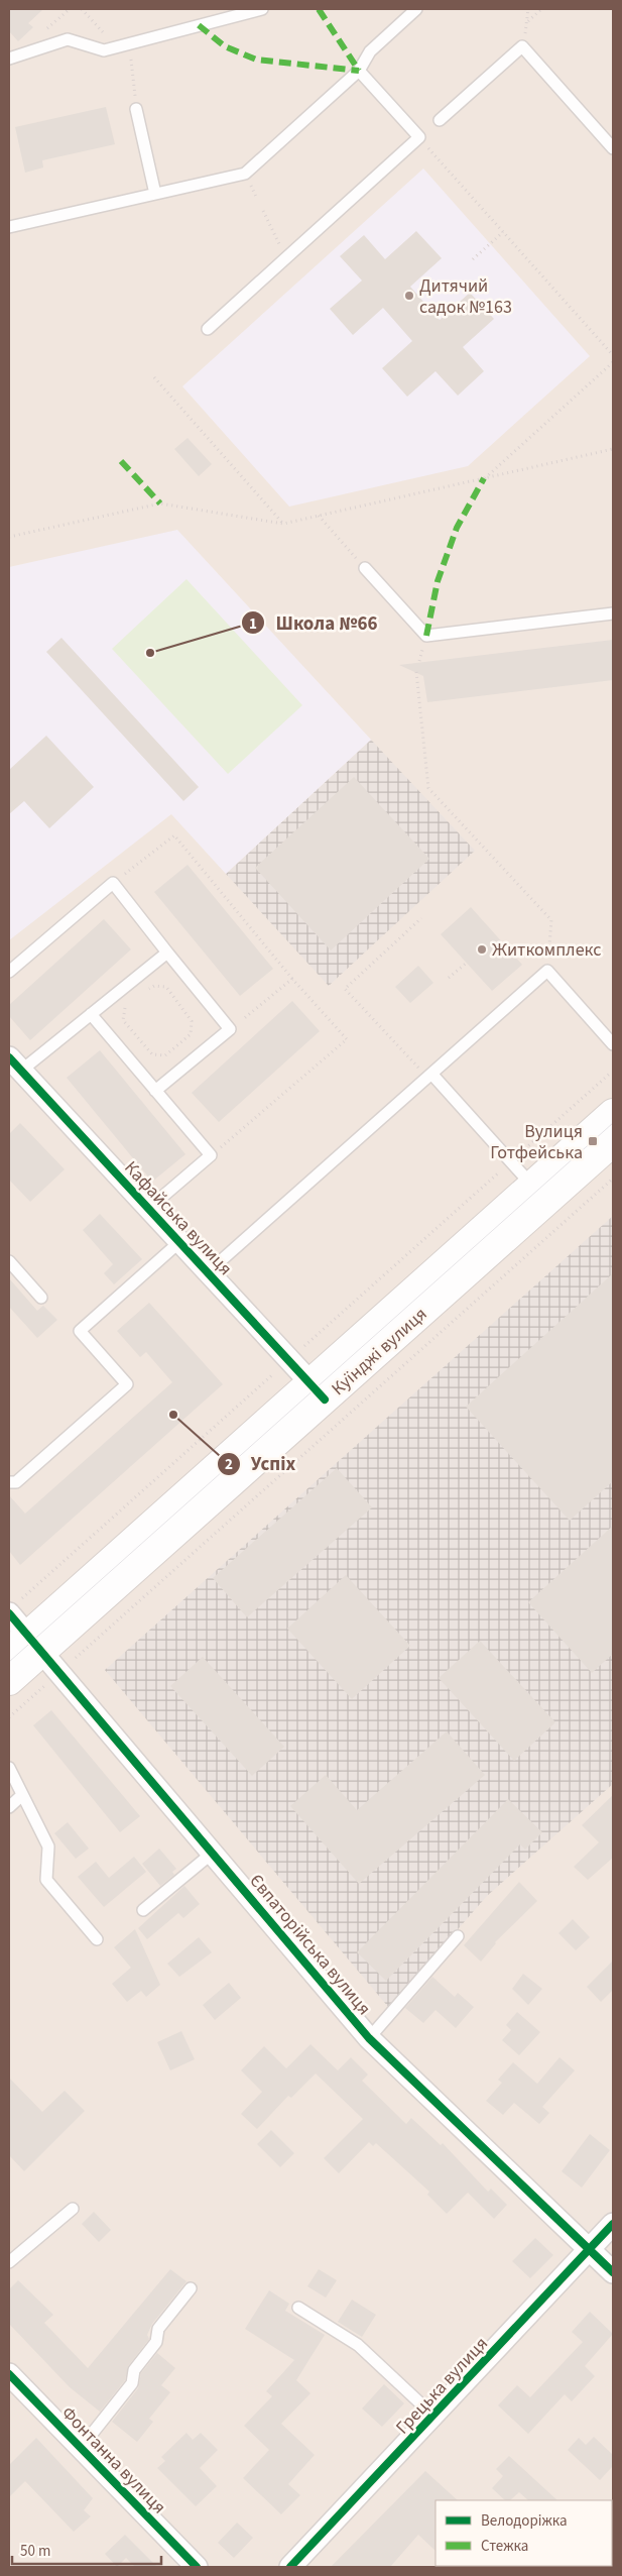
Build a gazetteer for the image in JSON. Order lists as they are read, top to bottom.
{
  "streets": {
    "main road": ["Куїнджі вулиця"],
    "street": [
      "Кафайська вулиця",
      "Євпаторійська вулиця",
      "Грецька вулиця",
      "Фонтанна вулиця"
    ]
  },
  "crossings": [
    ["Кафайська вулиця", "Куїнджі вулиця"],
    ["Куїнджі вулиця", "Євпаторійська вулиця"],
    ["Євпаторійська вулиця", "Грецька вулиця"]
  ],
  "places": {
    "other": [
      "Дитячий садок №163",
      "Школа №66",
      "Житкомплекс",
      "Успіх"
    ],
    "transit": ["Вулиця Готфейська"]
  },
  "legend": ["Велодоріжка", "Стежка"],
  "scale_bar": "50 m"
}
